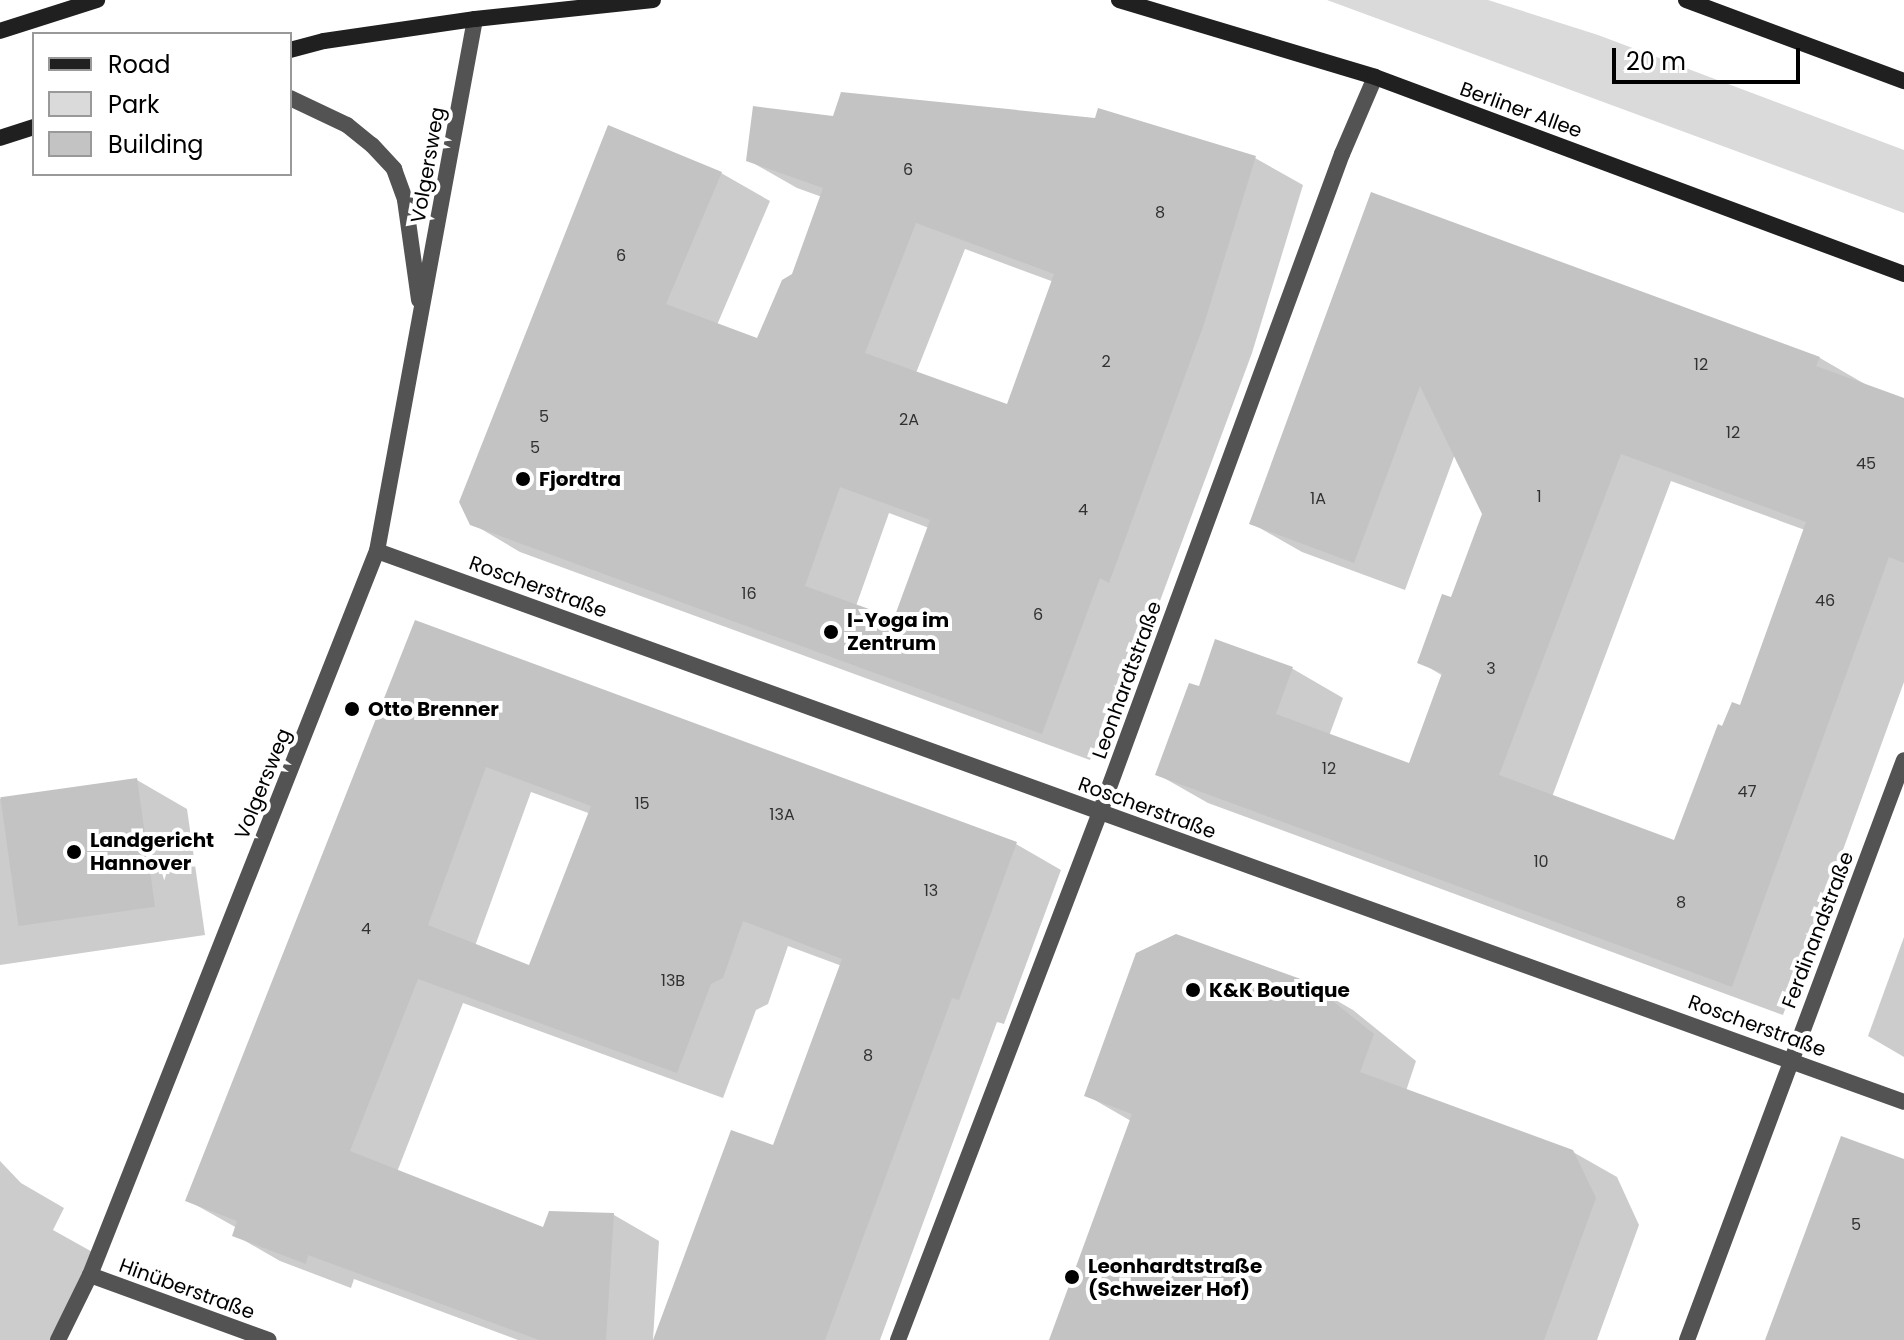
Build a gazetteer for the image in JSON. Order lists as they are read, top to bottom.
{
  "streets": {
    "main road": ["Berliner Allee"],
    "street": [
      "Volgersweg",
      "Roscherstraße",
      "Leonhardtstraße",
      "Ferdinandstraße",
      "Hinüberstraße"
    ]
  },
  "crossings": [
    ["Berliner Allee", "Leonhardtstraße"],
    ["Volgersweg", "Roscherstraße"],
    ["Volgersweg", "Hinüberstraße"],
    ["Roscherstraße", "Leonhardtstraße"],
    ["Roscherstraße", "Ferdinandstraße"]
  ],
  "places": [
    "Fjordtra",
    "I-Yoga im Zentrum",
    "Otto Brenner",
    "Landgericht Hannover",
    "K&K Boutique",
    "Leonhardtstraße (Schweizer Hof)"
  ],
  "house_numbers": [
    "6",
    "8",
    "6",
    "2",
    "12",
    "5",
    "2A",
    "12",
    "5",
    "45",
    "1",
    "1A",
    "4",
    "16",
    "46",
    "6",
    "3",
    "12",
    "47",
    "15",
    "13A",
    "10",
    "13",
    "8",
    "4",
    "13B",
    "8",
    "5"
  ],
  "legend": ["Road", "Park", "Building"],
  "scale_bar": "20 m"
}
